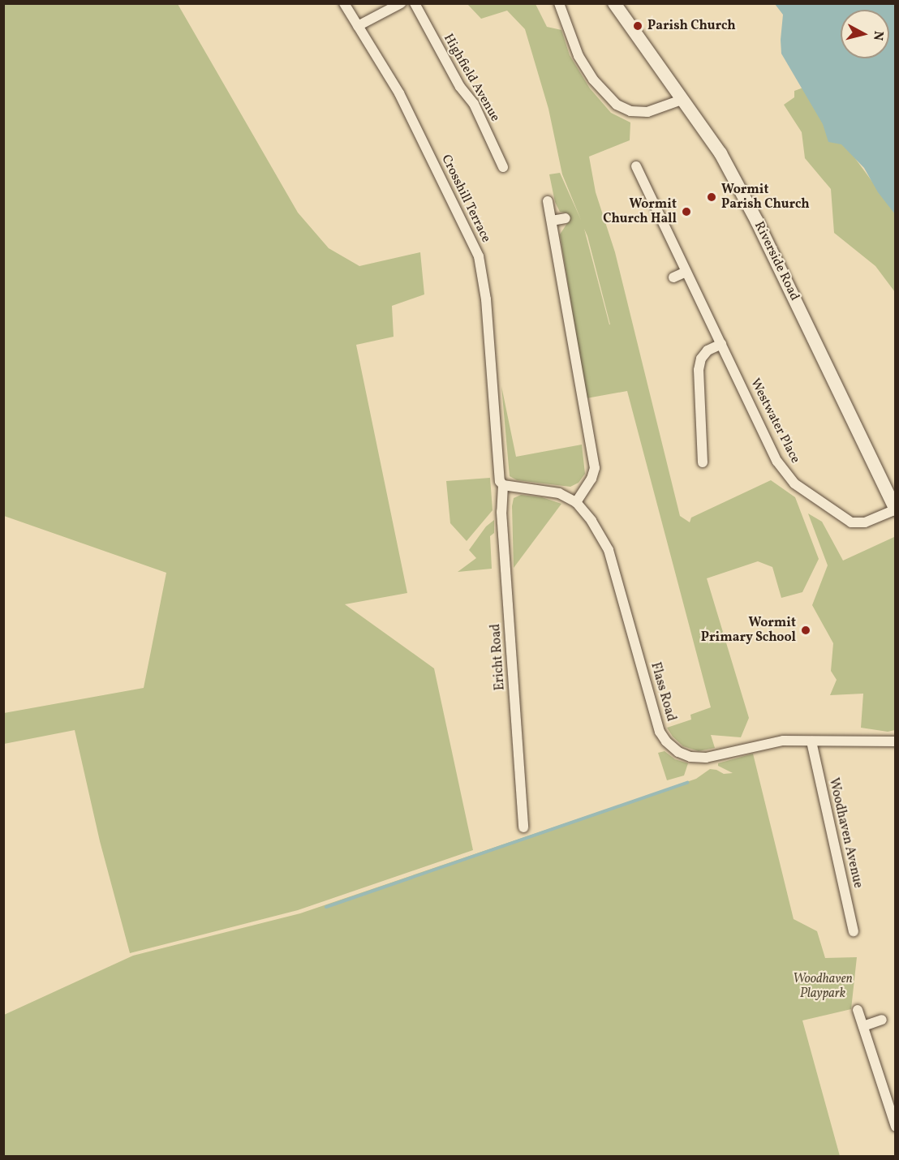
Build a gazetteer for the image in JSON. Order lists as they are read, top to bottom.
{
  "streets": {
    "main road": ["Riverside Road"],
    "street": [
      "Highfield Avenue",
      "Crosshill Terrace",
      "Westwater Place",
      "Ericht Road",
      "Flass Road",
      "Woodhaven Avenue"
    ]
  },
  "crossings": [
    ["Crosshill Terrace", "Ericht Road"],
    ["Crosshill Terrace", "Flass Road"],
    ["Riverside Road", "Westwater Place"],
    ["Ericht Road", "Flass Road"],
    ["Flass Road", "Woodhaven Avenue"]
  ],
  "parks": ["Woodhaven Playpark"],
  "places": [
    "Parish Church",
    "Wormit Parish Church",
    "Wormit Church Hall",
    "Wormit Primary School"
  ],
  "north": "right"
}
